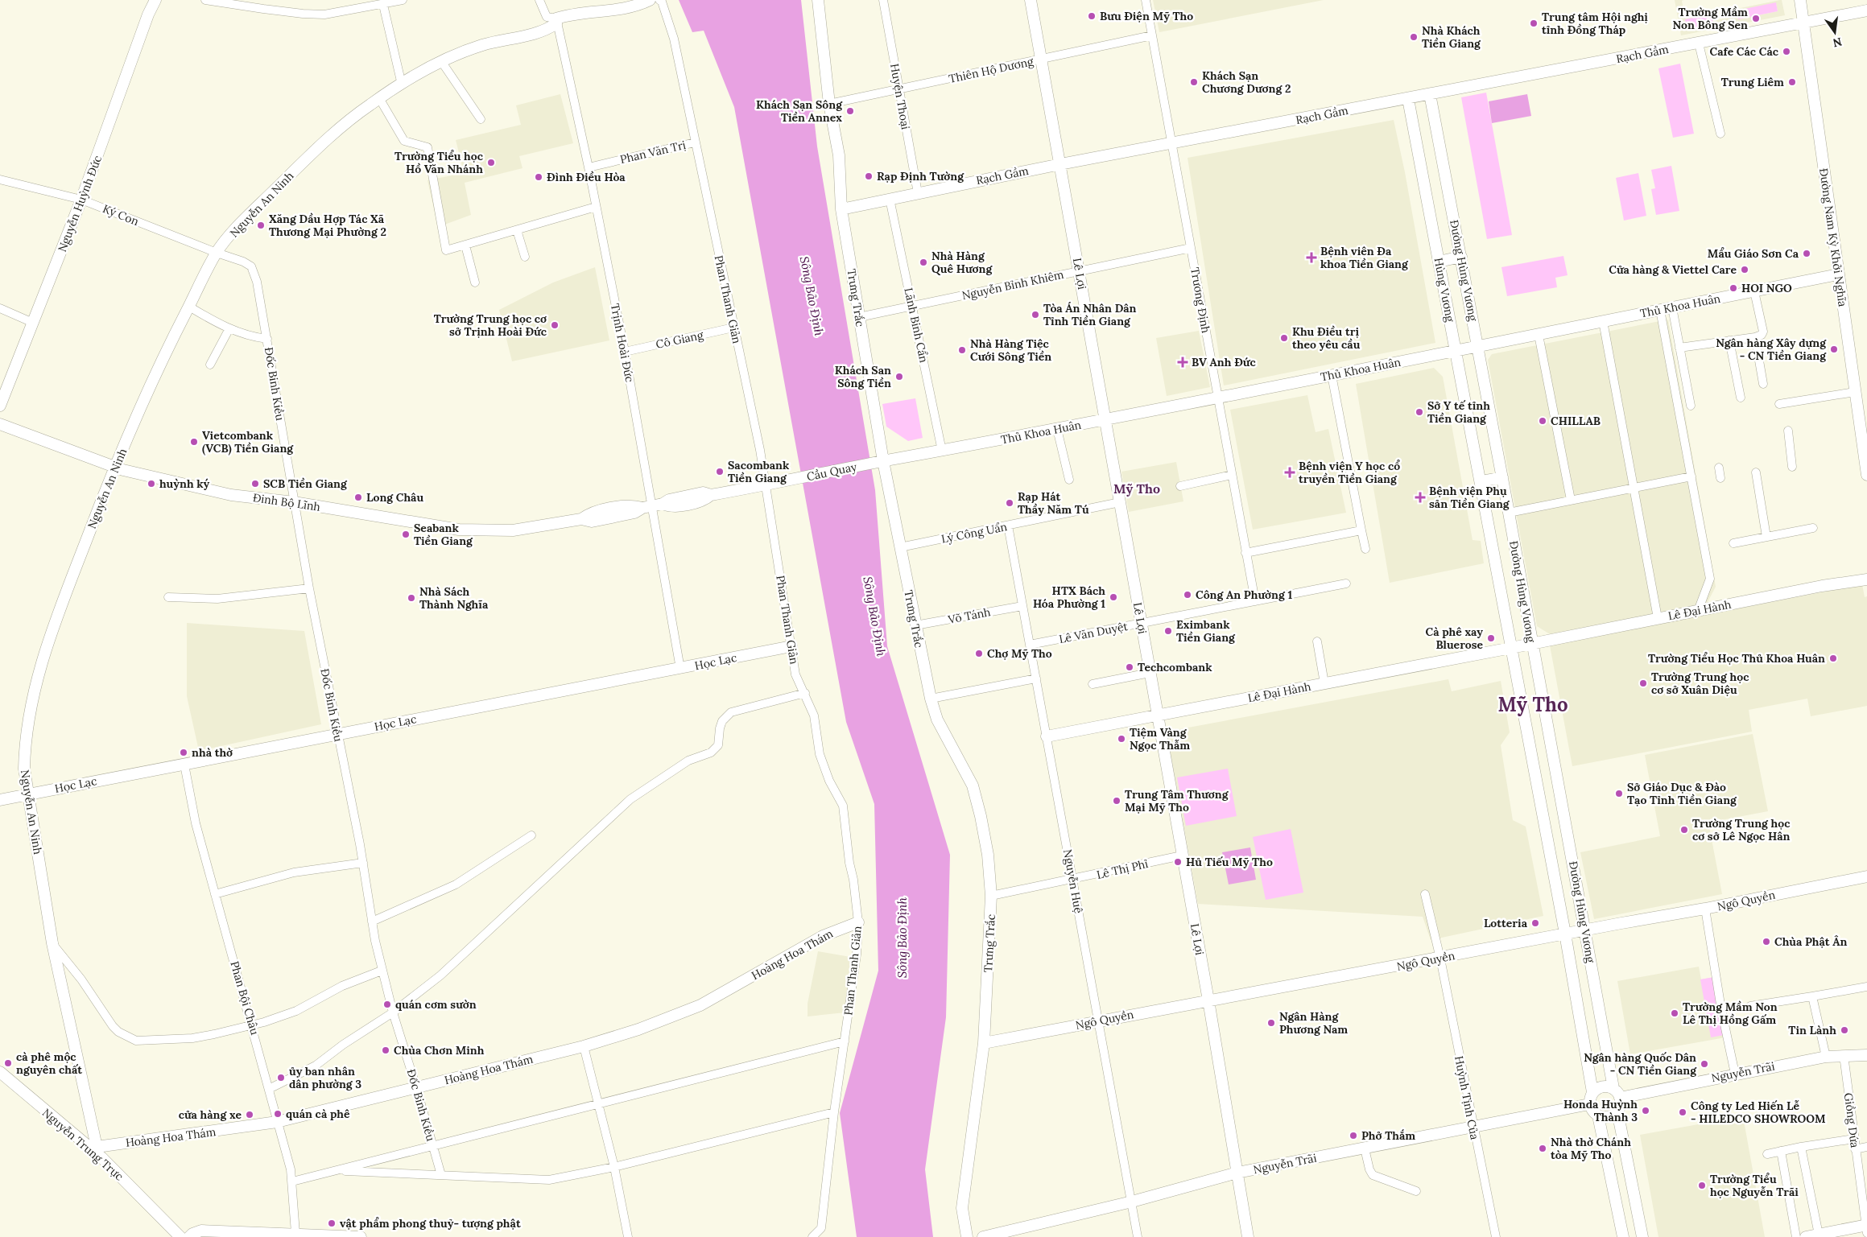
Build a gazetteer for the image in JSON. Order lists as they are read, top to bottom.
{
  "streets": {
    "main road": [
      "Rạch Gầm",
      "Nguyễn Huỳnh Đức",
      "Nguyễn An Ninh",
      "Đường Nam Kỳ Khởi Nghĩa",
      "Đường Hùng Vương",
      "Lê Lợi",
      "Hùng Vương",
      "Trưng Trắc",
      "Thủ Khoa Huân",
      "Cầu Quay",
      "Đinh Bộ Lĩnh",
      "Lê Đại Hành",
      "Học Lạc",
      "Ngô Quyền",
      "Hoàng Hoa Thám",
      "Nguyễn Trãi",
      "Nguyễn Trung Trực"
    ],
    "street": [
      "Thiên Hộ Dương",
      "Huyện Thoại",
      "Phan Văn Trị",
      "Ký Con",
      "Nguyễn Bỉnh Khiêm",
      "Phan Thanh Giản",
      "Trương Định",
      "Lãnh Binh Cẩn",
      "Cô Giang",
      "Trịnh Hoài Đức",
      "Đốc Binh Kiều",
      "Lý Công Uẩn",
      "Võ Tánh",
      "Lê Văn Duyệt",
      "Lê Thị Phỉ",
      "Nguyễn Huệ",
      "Phan Bội Châu",
      "Huỳnh Tịnh Của",
      "Giồng Dứa"
    ]
  },
  "crossings": [
    ["Rạch Gầm", "Huyện Thoại"],
    ["Rạch Gầm", "Đường Nam Kỳ Khởi Nghĩa"],
    ["Rạch Gầm", "Đường Hùng Vương"],
    ["Rạch Gầm", "Lê Lợi"],
    ["Rạch Gầm", "Hùng Vương"],
    ["Rạch Gầm", "Trưng Trắc"],
    ["Rạch Gầm", "Trương Định"],
    ["Rạch Gầm", "Lãnh Binh Cẩn"],
    ["Thiên Hộ Dương", "Huyện Thoại"],
    ["Thiên Hộ Dương", "Lê Lợi"],
    ["Thiên Hộ Dương", "Trưng Trắc"],
    ["Thiên Hộ Dương", "Trương Định"],
    ["Phan Văn Trị", "Phan Thanh Giản"],
    ["Phan Văn Trị", "Trịnh Hoài Đức"],
    ["Nguyễn Huỳnh Đức", "Ký Con"],
    ["Nguyễn An Ninh", "Ký Con"],
    ["Nguyễn An Ninh", "Trịnh Hoài Đức"],
    ["Nguyễn An Ninh", "Đốc Binh Kiều"],
    ["Nguyễn An Ninh", "Đinh Bộ Lĩnh"],
    ["Nguyễn An Ninh", "Học Lạc"],
    ["Nguyễn An Ninh", "Hoàng Hoa Thám"],
    ["Nguyễn An Ninh", "Nguyễn Trung Trực"],
    ["Ký Con", "Đốc Binh Kiều"],
    ["Đường Nam Kỳ Khởi Nghĩa", "Thủ Khoa Huân"],
    ["Đường Hùng Vương", "Hùng Vương"],
    ["Đường Hùng Vương", "Thủ Khoa Huân"],
    ["Đường Hùng Vương", "Lê Đại Hành"],
    ["Đường Hùng Vương", "Ngô Quyền"],
    ["Đường Hùng Vương", "Nguyễn Trãi"],
    ["Lê Lợi", "Nguyễn Bỉnh Khiêm"],
    ["Lê Lợi", "Thủ Khoa Huân"],
    ["Lê Lợi", "Lý Công Uẩn"],
    ["Lê Lợi", "Lê Đại Hành"],
    ["Lê Lợi", "Lê Văn Duyệt"],
    ["Lê Lợi", "Lê Thị Phỉ"],
    ["Lê Lợi", "Ngô Quyền"],
    ["Lê Lợi", "Nguyễn Trãi"],
    ["Nguyễn Bỉnh Khiêm", "Trưng Trắc"],
    ["Nguyễn Bỉnh Khiêm", "Trương Định"],
    ["Nguyễn Bỉnh Khiêm", "Lãnh Binh Cẩn"],
    ["Hùng Vương", "Thủ Khoa Huân"],
    ["Trưng Trắc", "Thủ Khoa Huân"],
    ["Trưng Trắc", "Cầu Quay"],
    ["Trưng Trắc", "Lý Công Uẩn"],
    ["Trưng Trắc", "Võ Tánh"],
    ["Trưng Trắc", "Lê Thị Phỉ"],
    ["Trưng Trắc", "Ngô Quyền"],
    ["Phan Thanh Giản", "Cô Giang"],
    ["Phan Thanh Giản", "Đinh Bộ Lĩnh"],
    ["Phan Thanh Giản", "Học Lạc"],
    ["Phan Thanh Giản", "Hoàng Hoa Thám"],
    ["Trương Định", "Thủ Khoa Huân"],
    ["Trương Định", "Lê Văn Duyệt"],
    ["Thủ Khoa Huân", "Lãnh Binh Cẩn"],
    ["Thủ Khoa Huân", "Cầu Quay"],
    ["Cô Giang", "Trịnh Hoài Đức"],
    ["Trịnh Hoài Đức", "Đinh Bộ Lĩnh"],
    ["Trịnh Hoài Đức", "Học Lạc"],
    ["Đốc Binh Kiều", "Đinh Bộ Lĩnh"],
    ["Đốc Binh Kiều", "Học Lạc"],
    ["Đốc Binh Kiều", "Hoàng Hoa Thám"],
    ["Cầu Quay", "Đinh Bộ Lĩnh"],
    ["Lý Công Uẩn", "Nguyễn Huệ"],
    ["Lê Đại Hành", "Nguyễn Huệ"],
    ["Võ Tánh", "Nguyễn Huệ"],
    ["Lê Văn Duyệt", "Nguyễn Huệ"],
    ["Học Lạc", "Phan Bội Châu"],
    ["Lê Thị Phỉ", "Nguyễn Huệ"],
    ["Nguyễn Huệ", "Ngô Quyền"],
    ["Nguyễn Huệ", "Nguyễn Trãi"],
    ["Ngô Quyền", "Huỳnh Tịnh Của"],
    ["Hoàng Hoa Thám", "Phan Bội Châu"],
    ["Hoàng Hoa Thám", "Nguyễn Trung Trực"],
    ["Nguyễn Trãi", "Huỳnh Tịnh Của"],
    ["Nguyễn Trãi", "Giồng Dứa"]
  ],
  "districts": ["Mỹ Tho", "Mỹ Tho"],
  "water": ["Sông Bảo Định"],
  "places": {
    "other": [
      "Bưu Điện Mỹ Tho",
      "Trường Mầm Non Bông Sen",
      "Trung tâm Hội nghị tỉnh Đồng Tháp",
      "Nhà Khách Tiền Giang",
      "Cafe Các Các",
      "Khách Sạn Chương Dương 2",
      "Trung Liêm",
      "Khách Sạn Sông Tiền Annex",
      "Trường Tiểu học Hồ Văn Nhánh",
      "Rạp Định Tường",
      "Đình Điều Hòa",
      "Xăng Dầu Hợp Tác Xã Thương Mại Phường 2",
      "Mẩu Giáo Sơn Ca",
      "Nhà Hàng Quê Hương",
      "Cửa hàng & Viettel Care",
      "HOI NGO",
      "Tòa Án Nhân Dân Tỉnh Tiền Giang",
      "Trường Trung học cơ sở Trịnh Hoài Đức",
      "Khu Điều trị theo yêu cầu",
      "Ngân hàng Xây dựng - CN Tiền Giang",
      "Nhà Hàng Tiệc Cưới Sông Tiền",
      "Khách Sạn Sông Tiền",
      "Sở Y tế tỉnh Tiền Giang",
      "CHILLAB",
      "Vietcombank (VCB) Tiền Giang",
      "Sacombank Tiền Giang",
      "huỳnh ký",
      "SCB Tiền Giang",
      "Long Châu",
      "Rạp Hát Thầy Năm Tú",
      "Seabank Tiền Giang",
      "Công An Phường 1",
      "HTX Bách Hóa Phường 1",
      "Nhà Sách Thành Nghĩa",
      "Eximbank Tiền Giang",
      "Cà phê xay Bluerose",
      "Chợ Mỹ Tho",
      "Trường Tiểu Học Thủ Khoa Huân",
      "Techcombank",
      "Trường Trung học cơ sở Xuân Diệu",
      "Tiệm Vàng Ngọc Thẫm",
      "nhà thờ",
      "Sở Giáo Dục & Đào Tạo Tỉnh Tiền Giang",
      "Trung Tâm Thương Mại Mỹ Tho",
      "Trường Trung học cơ sở Lê Ngọc Hân",
      "Hủ Tiếu Mỹ Tho",
      "Lotteria",
      "Chùa Phật Ân",
      "quán cơm sườn",
      "Trường Mầm Non Lê Thị Hồng Gấm",
      "Ngân Hàng Phương Nam",
      "Tin Lành",
      "Chùa Chơn Minh",
      "cà phê mộc nguyên chất",
      "Ngân hàng Quốc Dân - CN Tiền Giang",
      "ủy ban nhân dân phường 3",
      "Honda Huỳnh Thành 3",
      "Công ty Led Hiến Lễ - HILEDCO SHOWROOM",
      "quán cà phê",
      "cửa hàng xe",
      "Phở Thắm",
      "Nhà thờ Chánh tòa Mỹ Tho",
      "Trường Tiểu học Nguyễn Trãi",
      "vật phẩm phong thuỷ- tượng phật"
    ],
    "health": [
      "Bệnh viện Đa khoa Tiền Giang",
      "BV Anh Đức",
      "Bệnh viện Y học cổ truyền Tiền Giang",
      "Bệnh viện Phụ sản Tiền Giang"
    ]
  },
  "north": "bottom"
}
